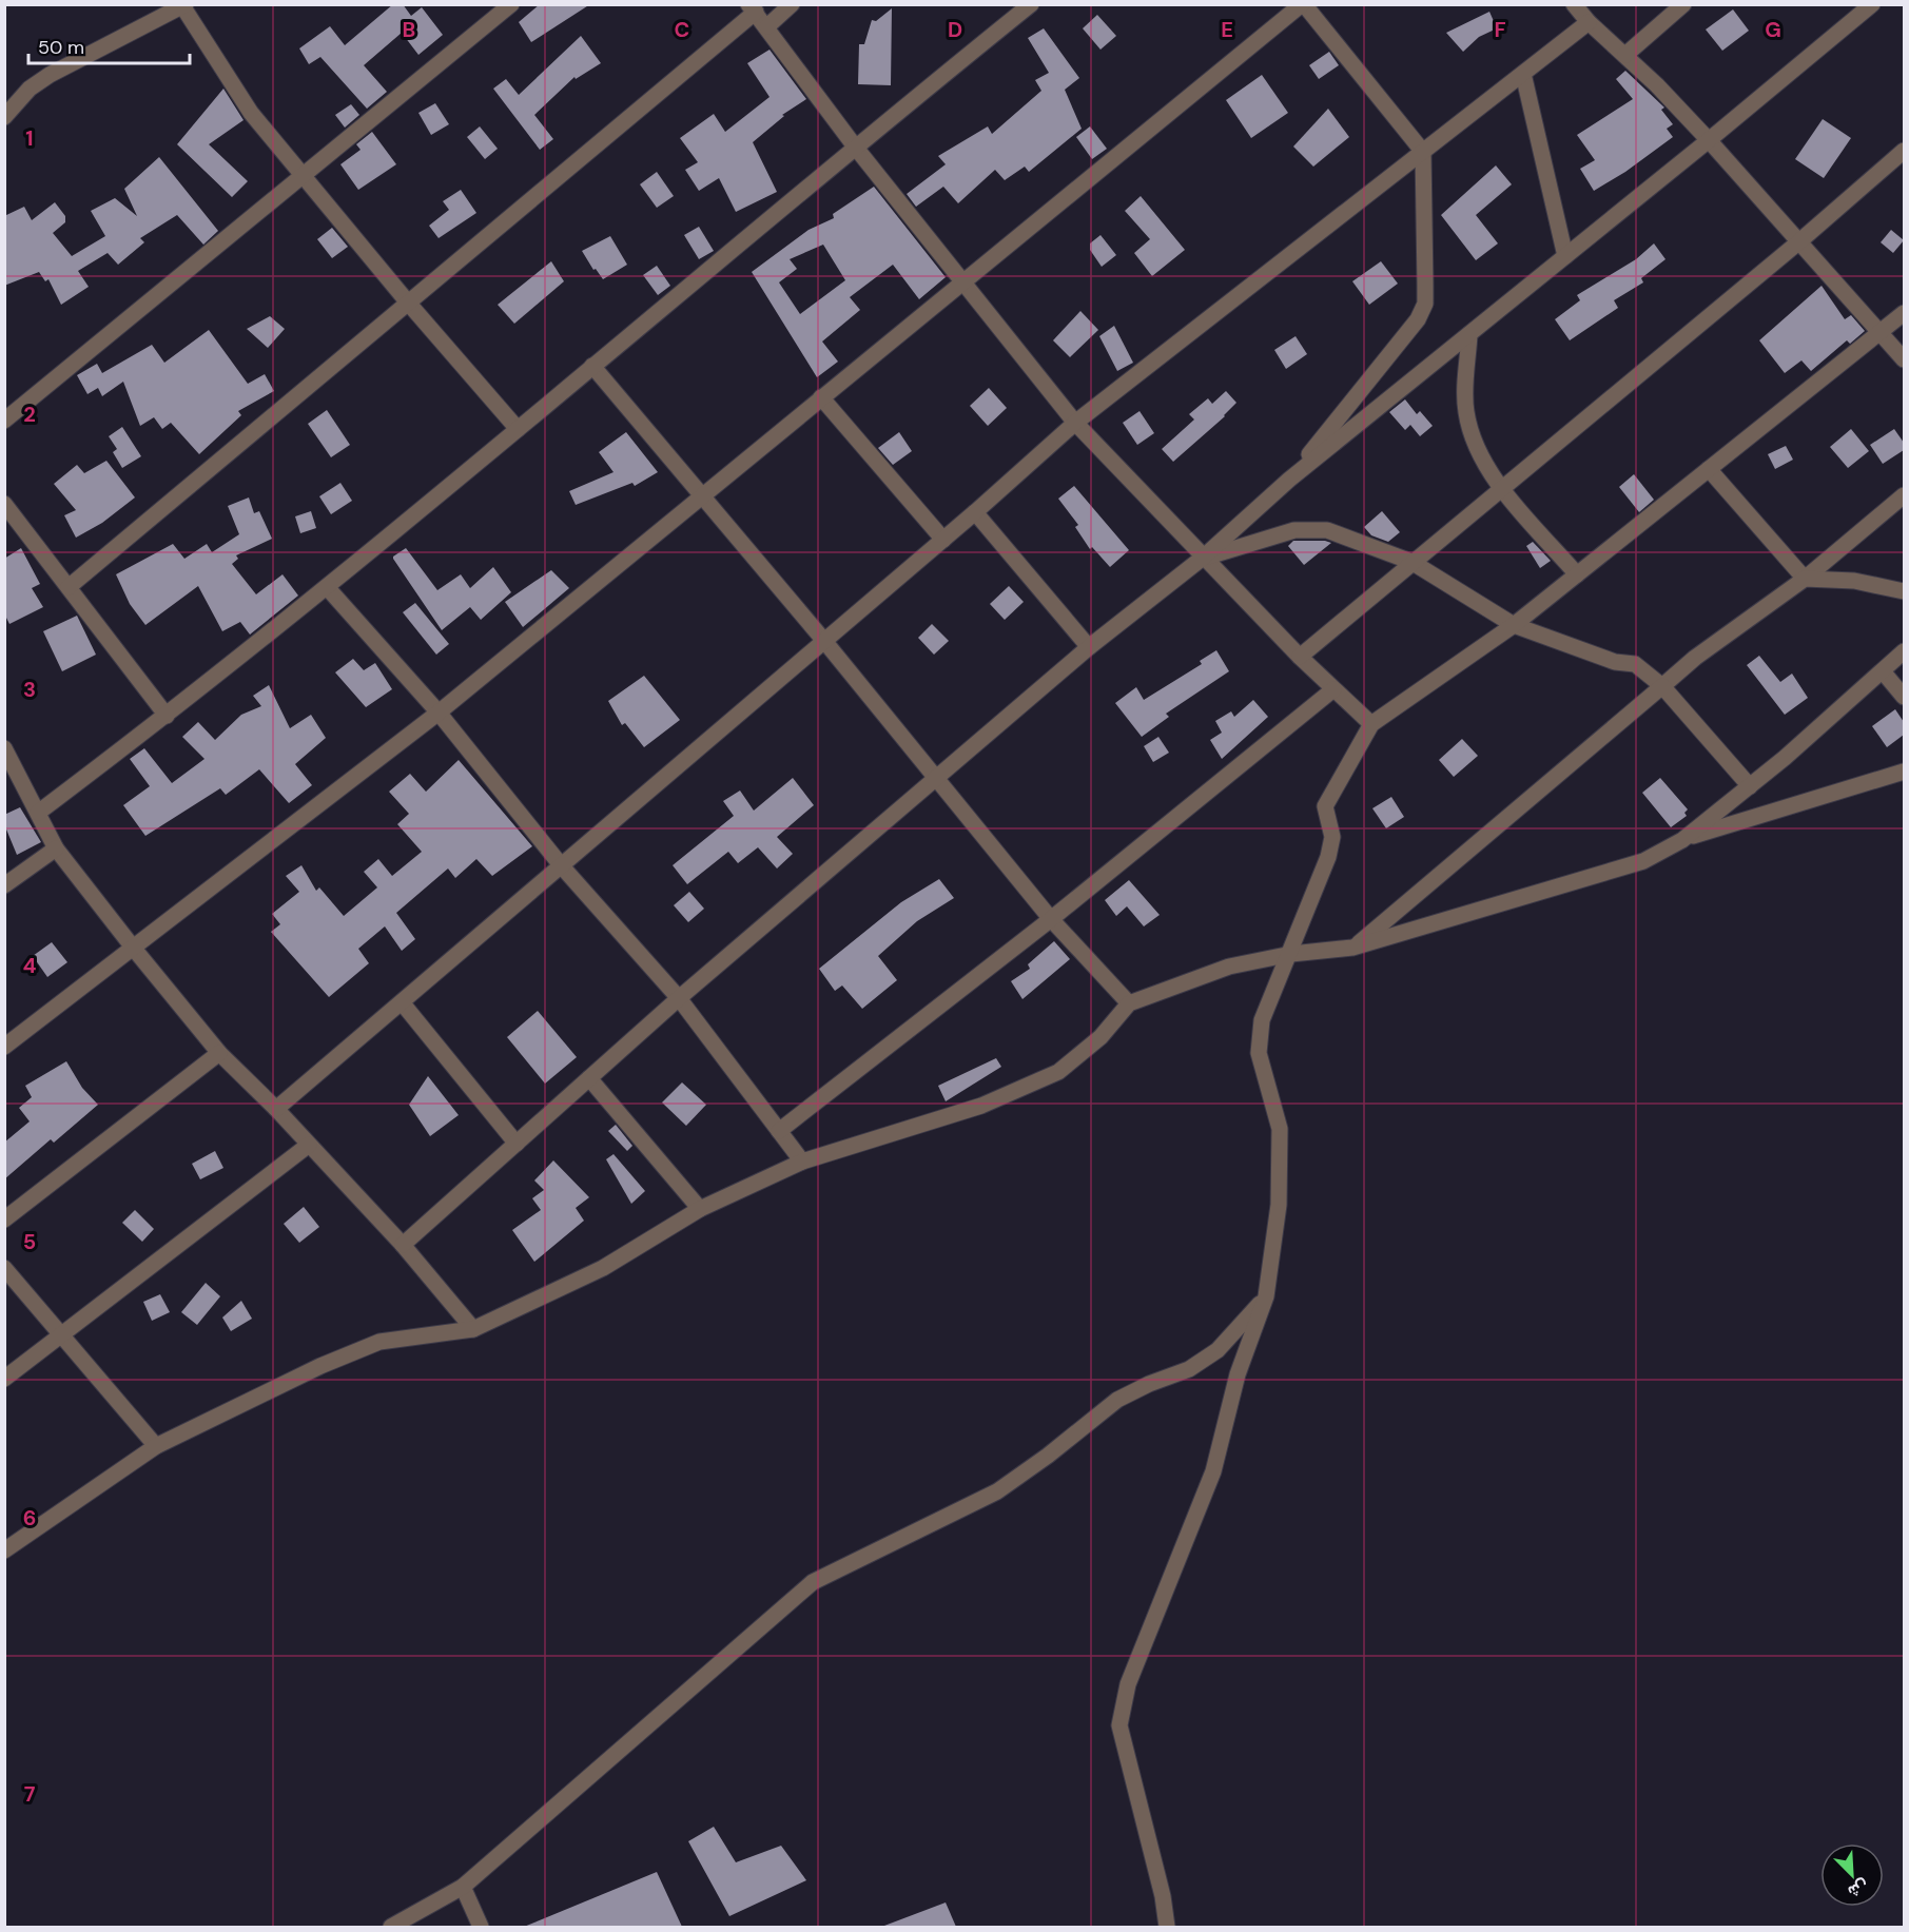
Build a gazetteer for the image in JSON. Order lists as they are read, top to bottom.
{
  "scale_bar": "50 m",
  "north": "bottom right",
  "grid": {
    "columns": [
      "B",
      "C",
      "D",
      "E",
      "F",
      "G"
    ],
    "rows": [
      "1",
      "2",
      "3",
      "4",
      "5",
      "6",
      "7"
    ]
  }
}
